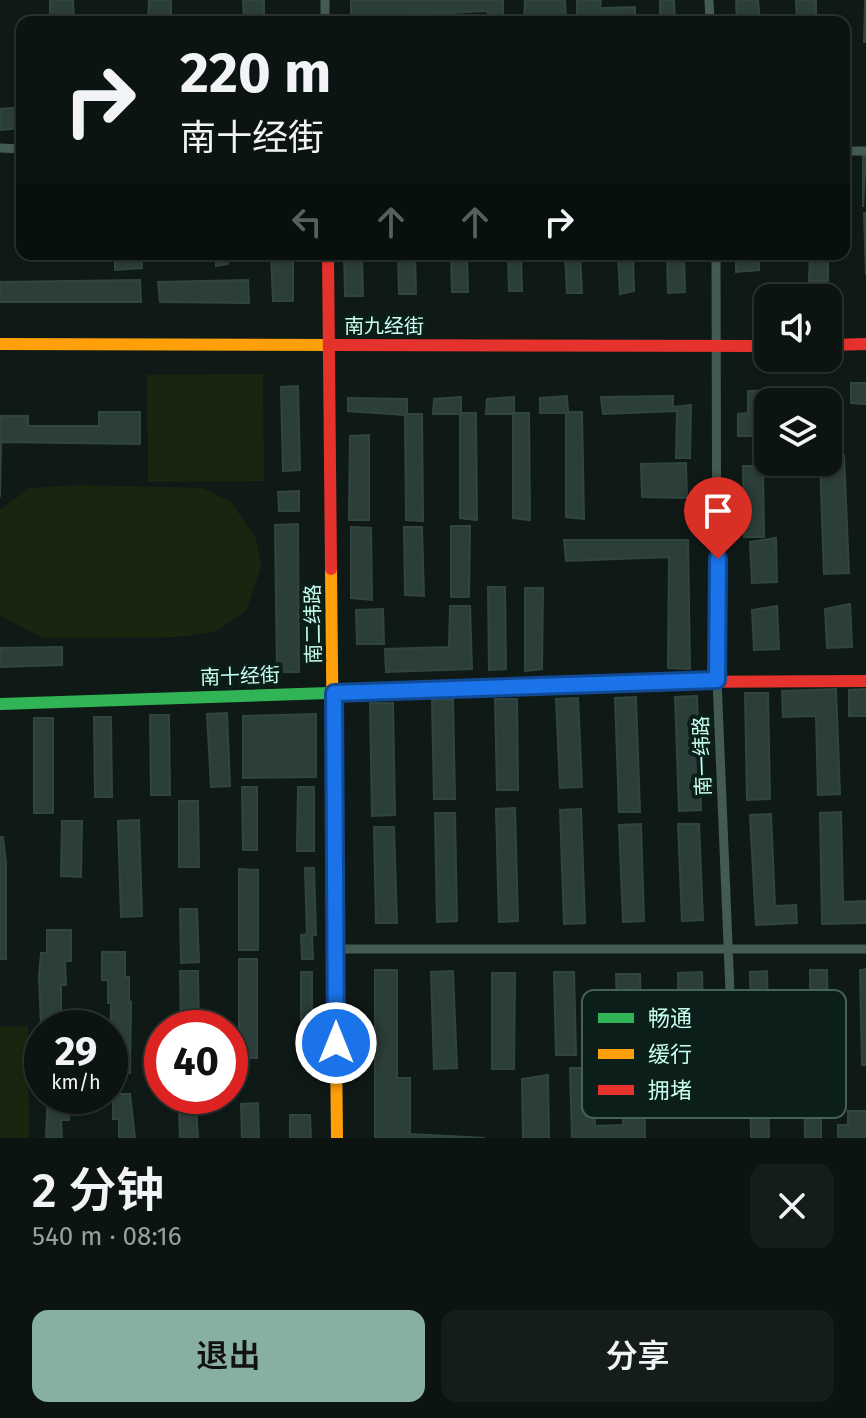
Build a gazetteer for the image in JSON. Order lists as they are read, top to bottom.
{
  "streets": {
    "street": [
      "南九经街",
      "南二纬路",
      "南十经街",
      "南一纬路"
    ]
  },
  "crossings": [
    ["南九经街", "南二纬路"],
    ["南九经街", "南一纬路"],
    ["南二纬路", "南十经街"],
    ["南十经街", "南一纬路"]
  ],
  "legend": ["畅通", "缓行", "拥堵"],
  "page": {
    "turn": ["220 m", "南十经街"],
    "speed": "29 km/h",
    "limit": "40",
    "heading": ["2 分钟", "540 m · 08:16"],
    "buttons": ["退出", "分享"]
  }
}
